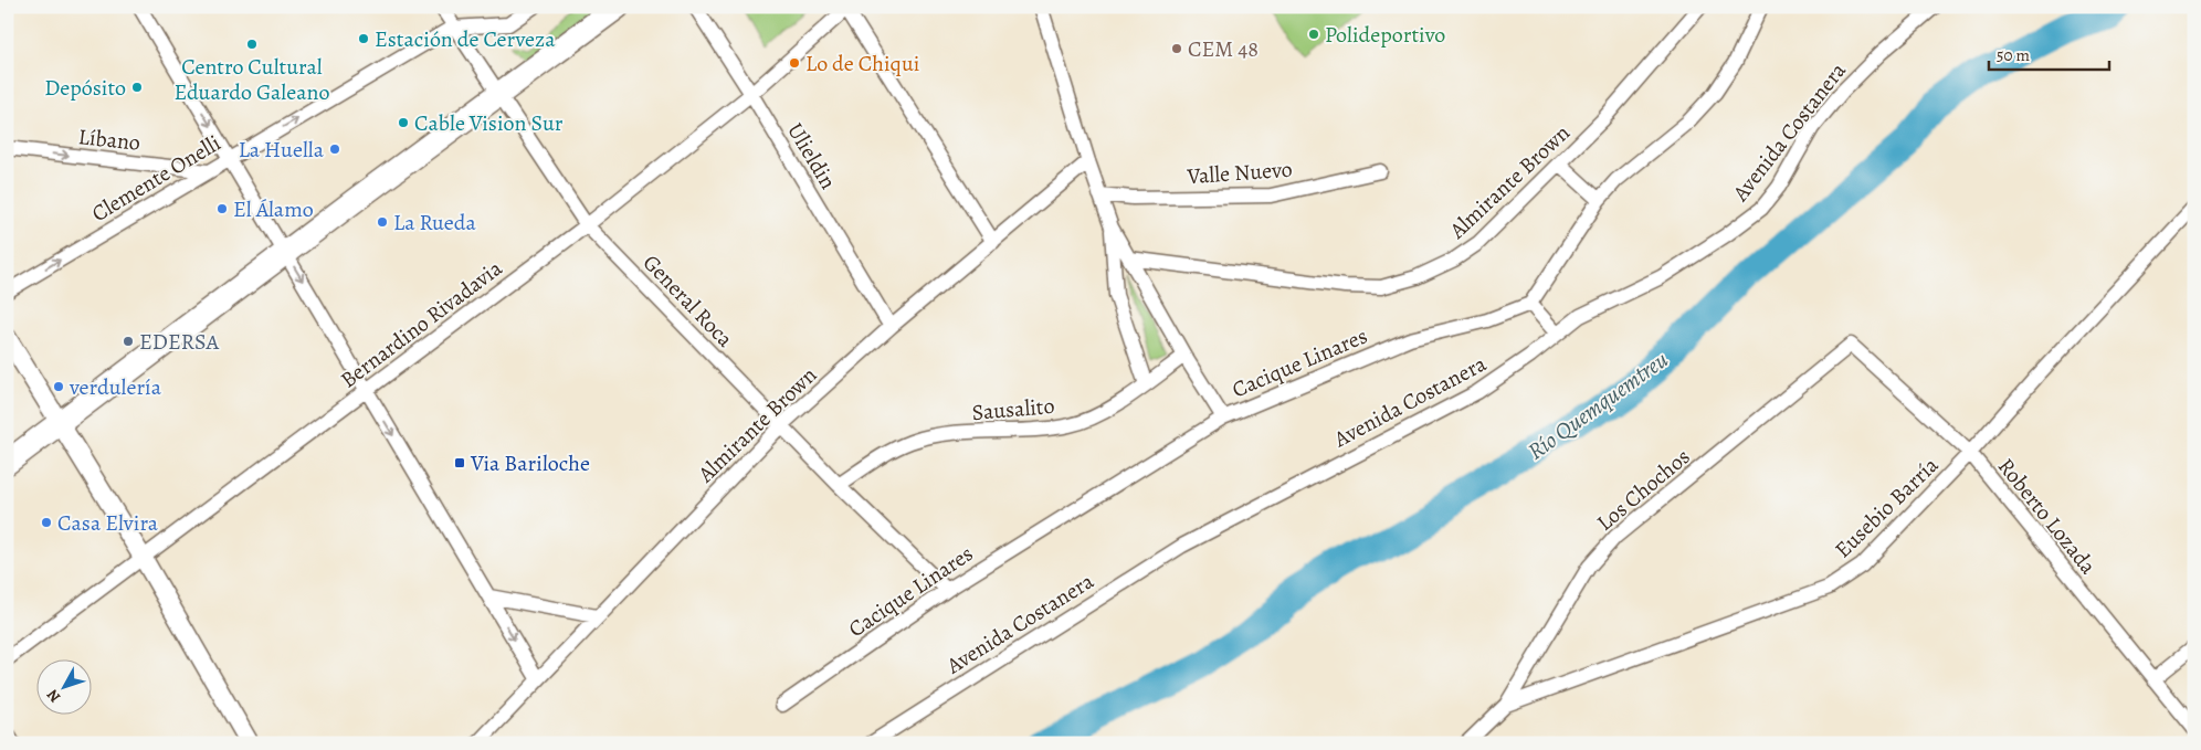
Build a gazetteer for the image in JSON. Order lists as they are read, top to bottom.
{
  "streets": {
    "street": [
      "Avenida Costanera",
      "Líbano",
      "Ulieldin",
      "Valle Nuevo",
      "Clemente Onelli",
      "Almirante Brown",
      "General Roca",
      "Bernardino Rivadavia",
      "Cacique Linares",
      "Sausalito",
      "Los Chochos",
      "Eusebio Barría",
      "Roberto Lozada"
    ]
  },
  "crossings": [
    ["Líbano", "Clemente Onelli"],
    ["Ulieldin", "Almirante Brown"],
    ["Ulieldin", "Bernardino Rivadavia"],
    ["Clemente Onelli", "General Roca"],
    ["Almirante Brown", "General Roca"],
    ["General Roca", "Bernardino Rivadavia"],
    ["General Roca", "Cacique Linares"],
    ["General Roca", "Sausalito"],
    ["Los Chochos", "Eusebio Barría"],
    ["Los Chochos", "Roberto Lozada"],
    ["Eusebio Barría", "Roberto Lozada"]
  ],
  "one_way": ["Líbano", "Clemente Onelli"],
  "water": ["Río Quemquemtreu"],
  "places": {
    "other": [
      "Polideportivo",
      "Estación de Cerveza",
      "Centro Cultural Eduardo Galeano",
      "CEM 48",
      "Lo de Chiqui",
      "Depósito",
      "Cable Vision Sur",
      "La Huella",
      "El Álamo",
      "La Rueda",
      "EDERSA",
      "verdulería",
      "Casa Elvira"
    ],
    "transit": ["Via Bariloche"]
  },
  "scale_bar": "50 m",
  "north": "bottom left"
}
